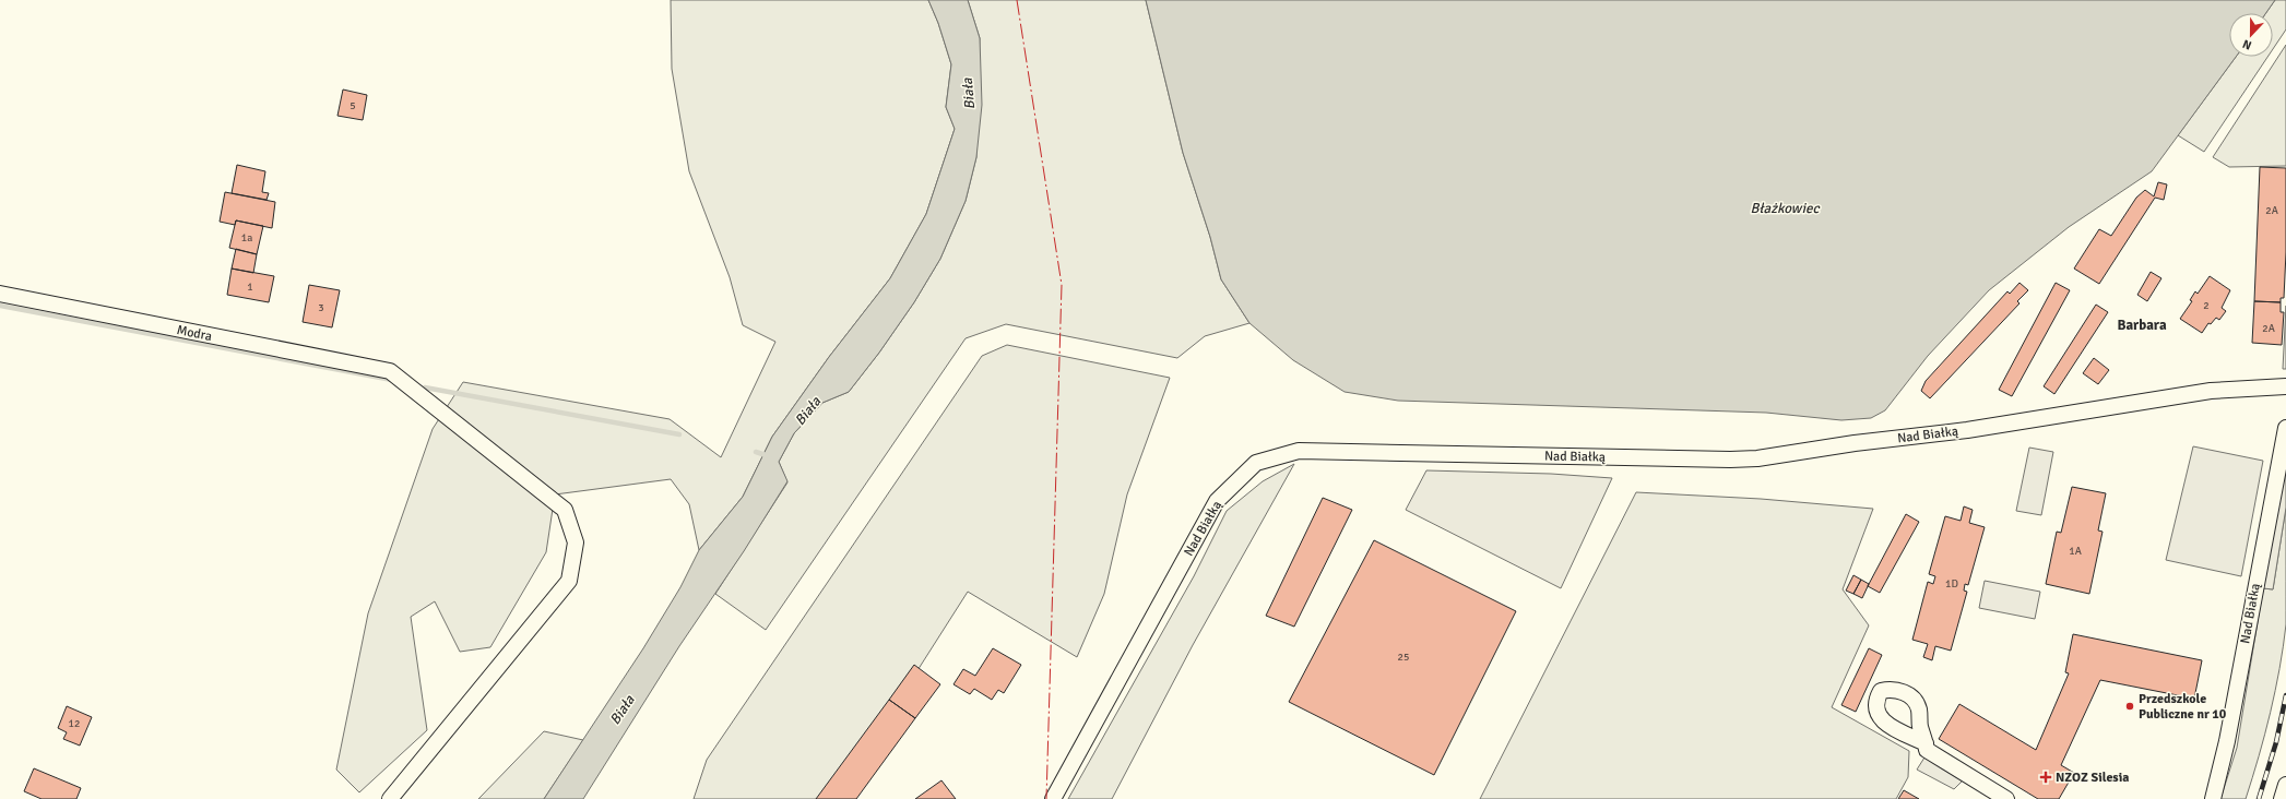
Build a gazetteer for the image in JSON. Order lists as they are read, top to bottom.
{
  "streets": {
    "street": ["Modra", "Nad Białką"]
  },
  "districts": ["Barbara"],
  "water": ["Biała", "Błażkowiec"],
  "places": {
    "other": ["Przedszkole Publiczne nr 10"],
    "health": ["NZOZ Silesia"]
  },
  "house_numbers": [
    "5",
    "2A",
    "1a",
    "1",
    "2",
    "3",
    "2A",
    "1A",
    "1D",
    "25",
    "12"
  ],
  "north": "bottom"
}
